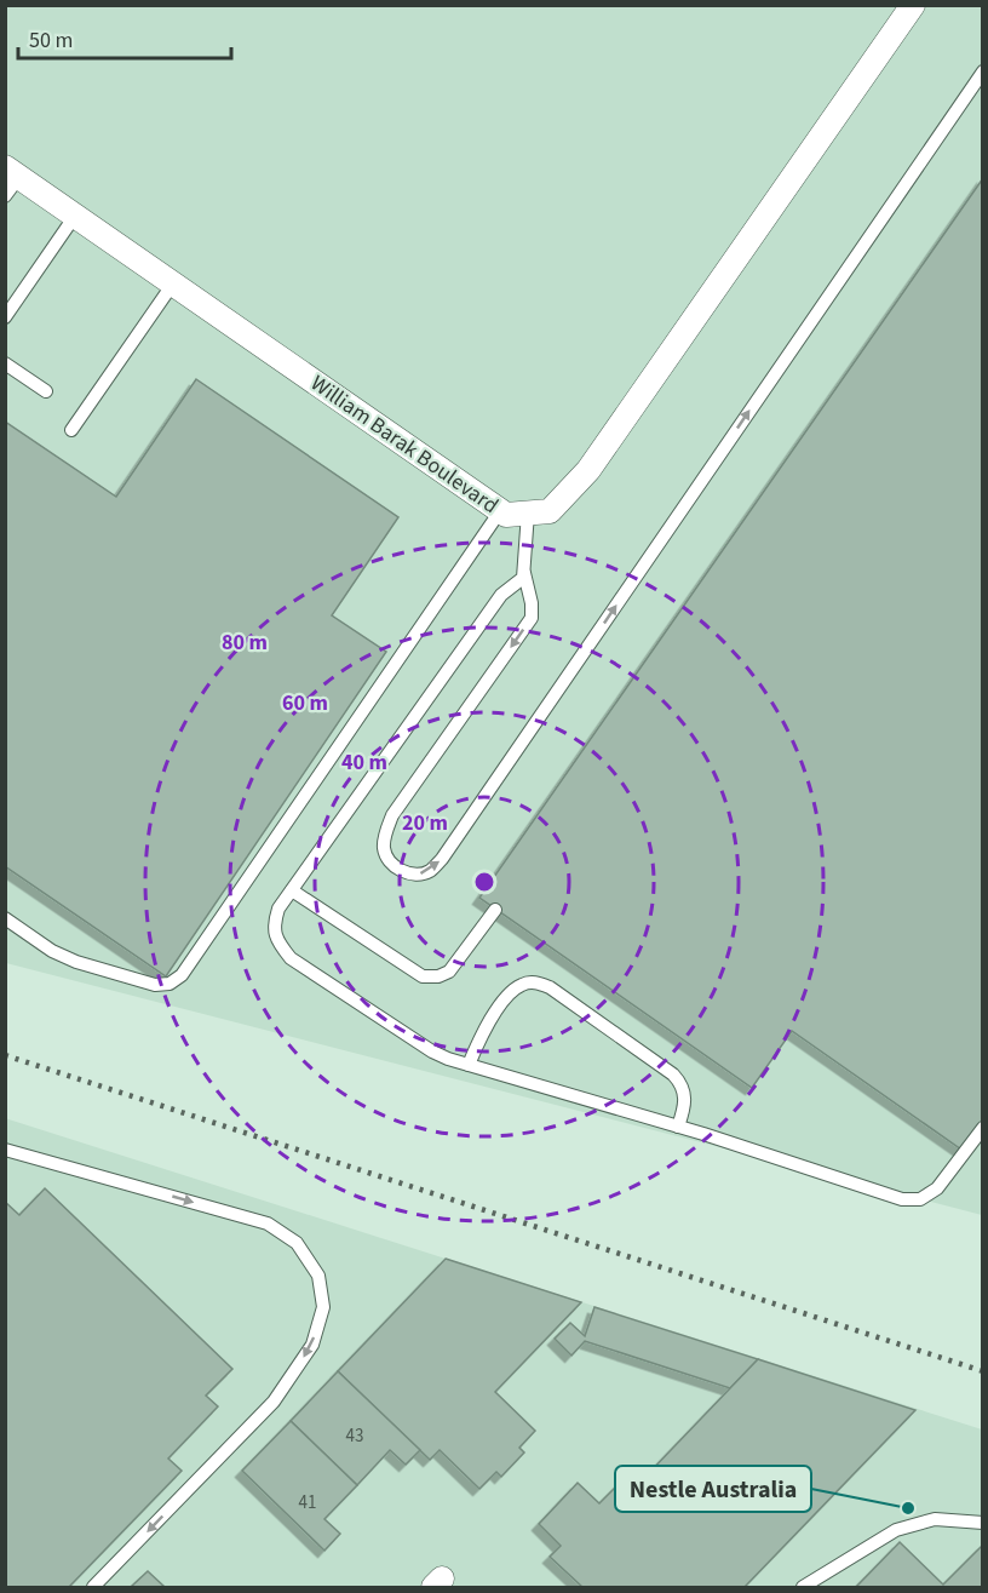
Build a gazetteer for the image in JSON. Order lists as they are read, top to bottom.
{
  "streets": {
    "street": ["William Barak Boulevard"]
  },
  "places": ["Nestle Australia"],
  "house_numbers": ["43", "41"],
  "scale_bar": "50 m",
  "rings": [
    "80 m",
    "60 m",
    "40 m",
    "20 m"
  ]
}
